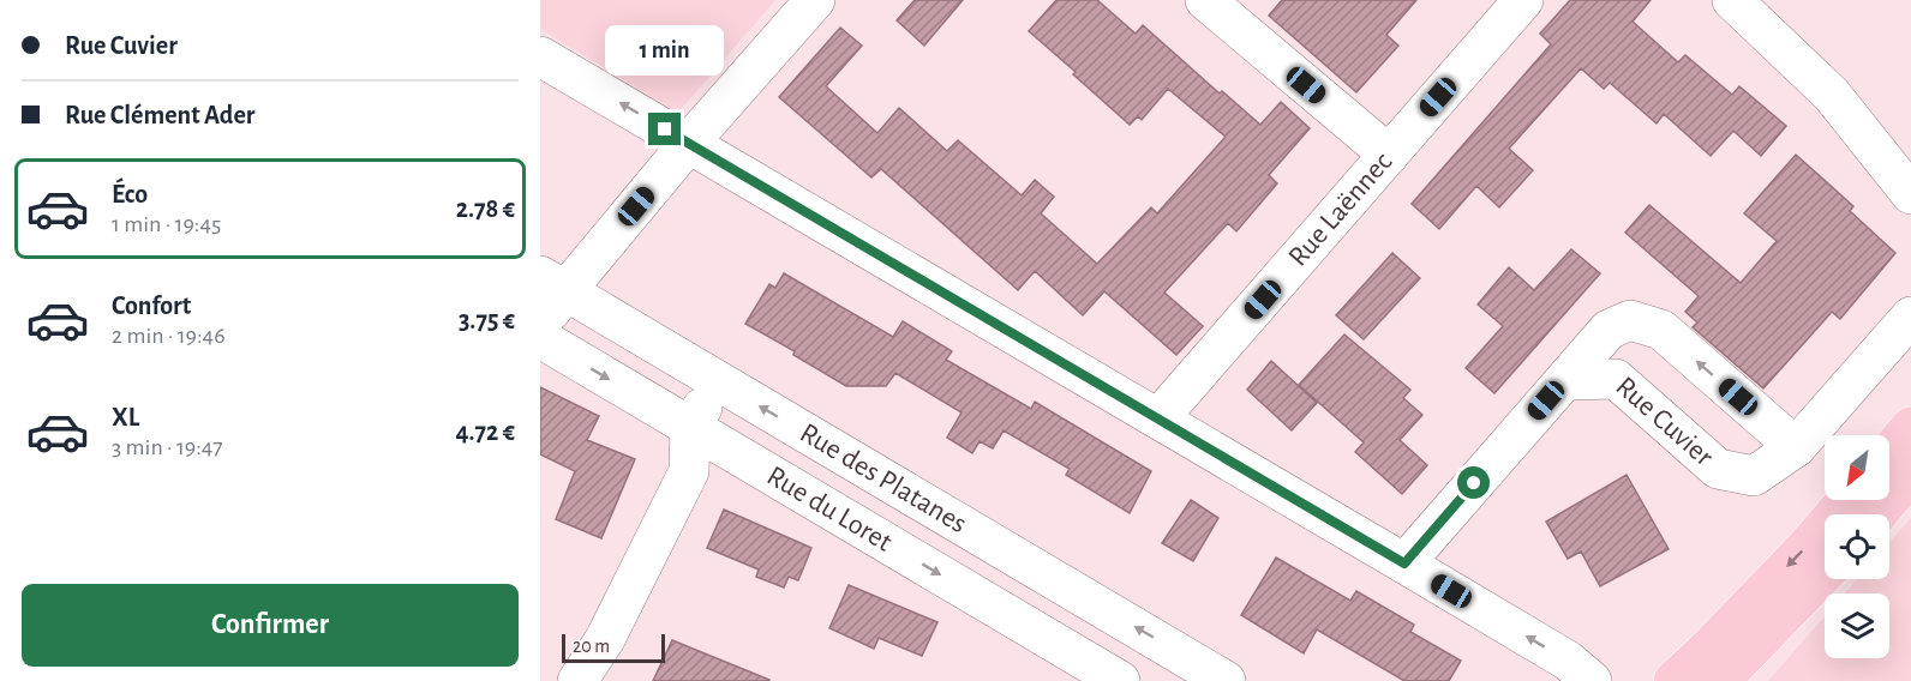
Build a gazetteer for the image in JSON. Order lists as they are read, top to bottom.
{
  "streets": {
    "street": [
      "Rue Laënnec",
      "Rue Cuvier",
      "Rue des Platanes",
      "Rue du Loret"
    ]
  },
  "scale_bar": "20 m",
  "north": "bottom left",
  "page": {
    "banner": ["Rue Cuvier", "Rue Clément Ader"],
    "bubble": "1 min",
    "list": [
      {
        "name": "Éco",
        "note": "1 min · 19:45",
        "value": "2.78 €"
      },
      {
        "name": "Confort",
        "note": "2 min · 19:46",
        "value": "3.75 €"
      },
      {
        "name": "XL",
        "note": "3 min · 19:47",
        "value": "4.72 €"
      }
    ],
    "buttons": "Confirmer",
    "scale": "20 m"
  }
}
